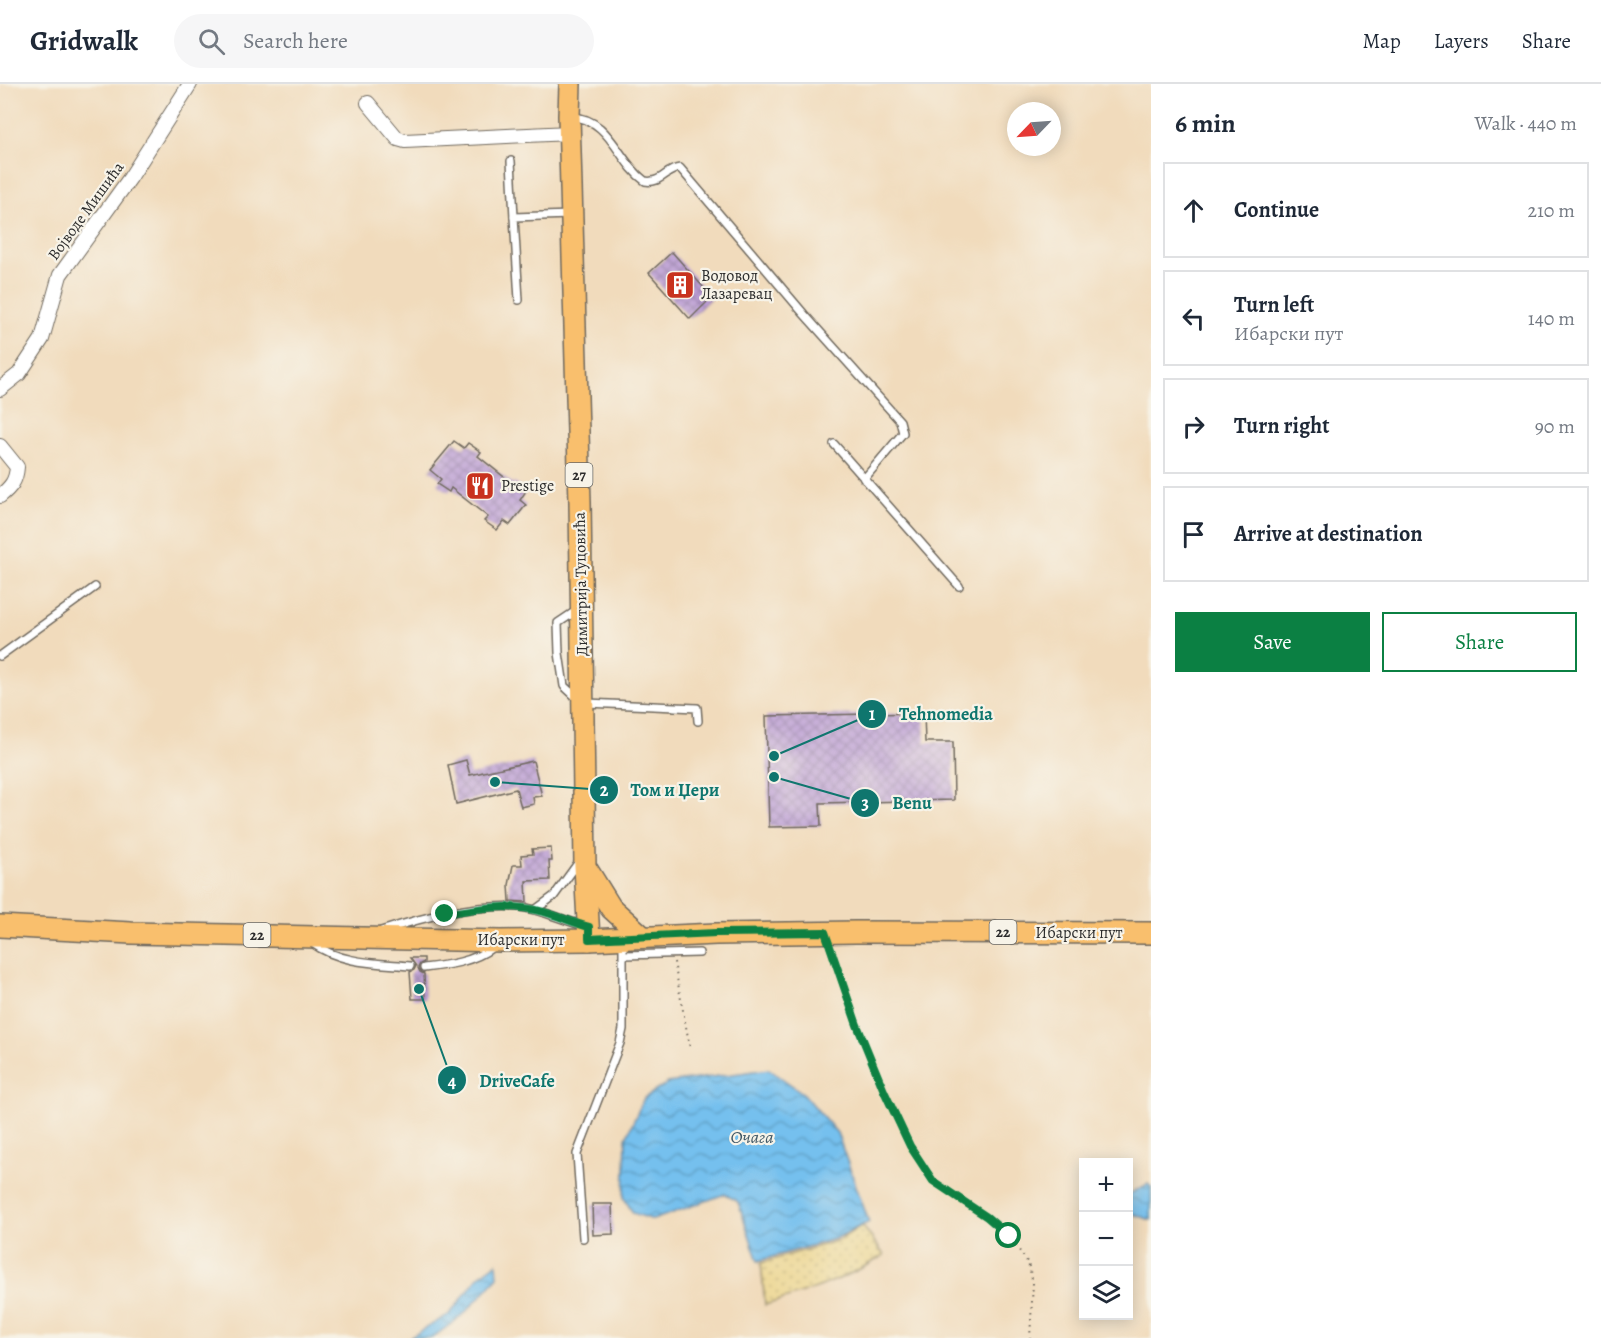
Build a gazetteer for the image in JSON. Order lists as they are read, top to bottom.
{
  "streets": {
    "main road": [
      "27",
      "Димитрија Туцовића",
      "22",
      "Ибарски пут"
    ],
    "street": ["Војводе Мишића"]
  },
  "crossings": [
    ["Димитрија Туцовића", "Ибарски пут"]
  ],
  "water": ["Очага"],
  "places": {
    "building": ["Водовод Лазаревац"],
    "restaurant": ["Prestige"],
    "other": [
      "Tehnomedia",
      "Benu",
      "Том и Џери",
      "DriveCafe"
    ]
  },
  "north": "bottom left",
  "page": {
    "header": "Gridwalk",
    "search": "Search here",
    "nav": ["Map", "Layers", "Share"],
    "heading": ["6 min", "Walk · 440 m"],
    "list": [
      ["Continue", "210 m"],
      ["Turn left", "Ибарски пут", "140 m"],
      ["Turn right", "90 m"],
      "Arrive at destination"
    ],
    "buttons": ["Save", "Share"],
    "map_buttons": ["+", "−"]
  }
}
